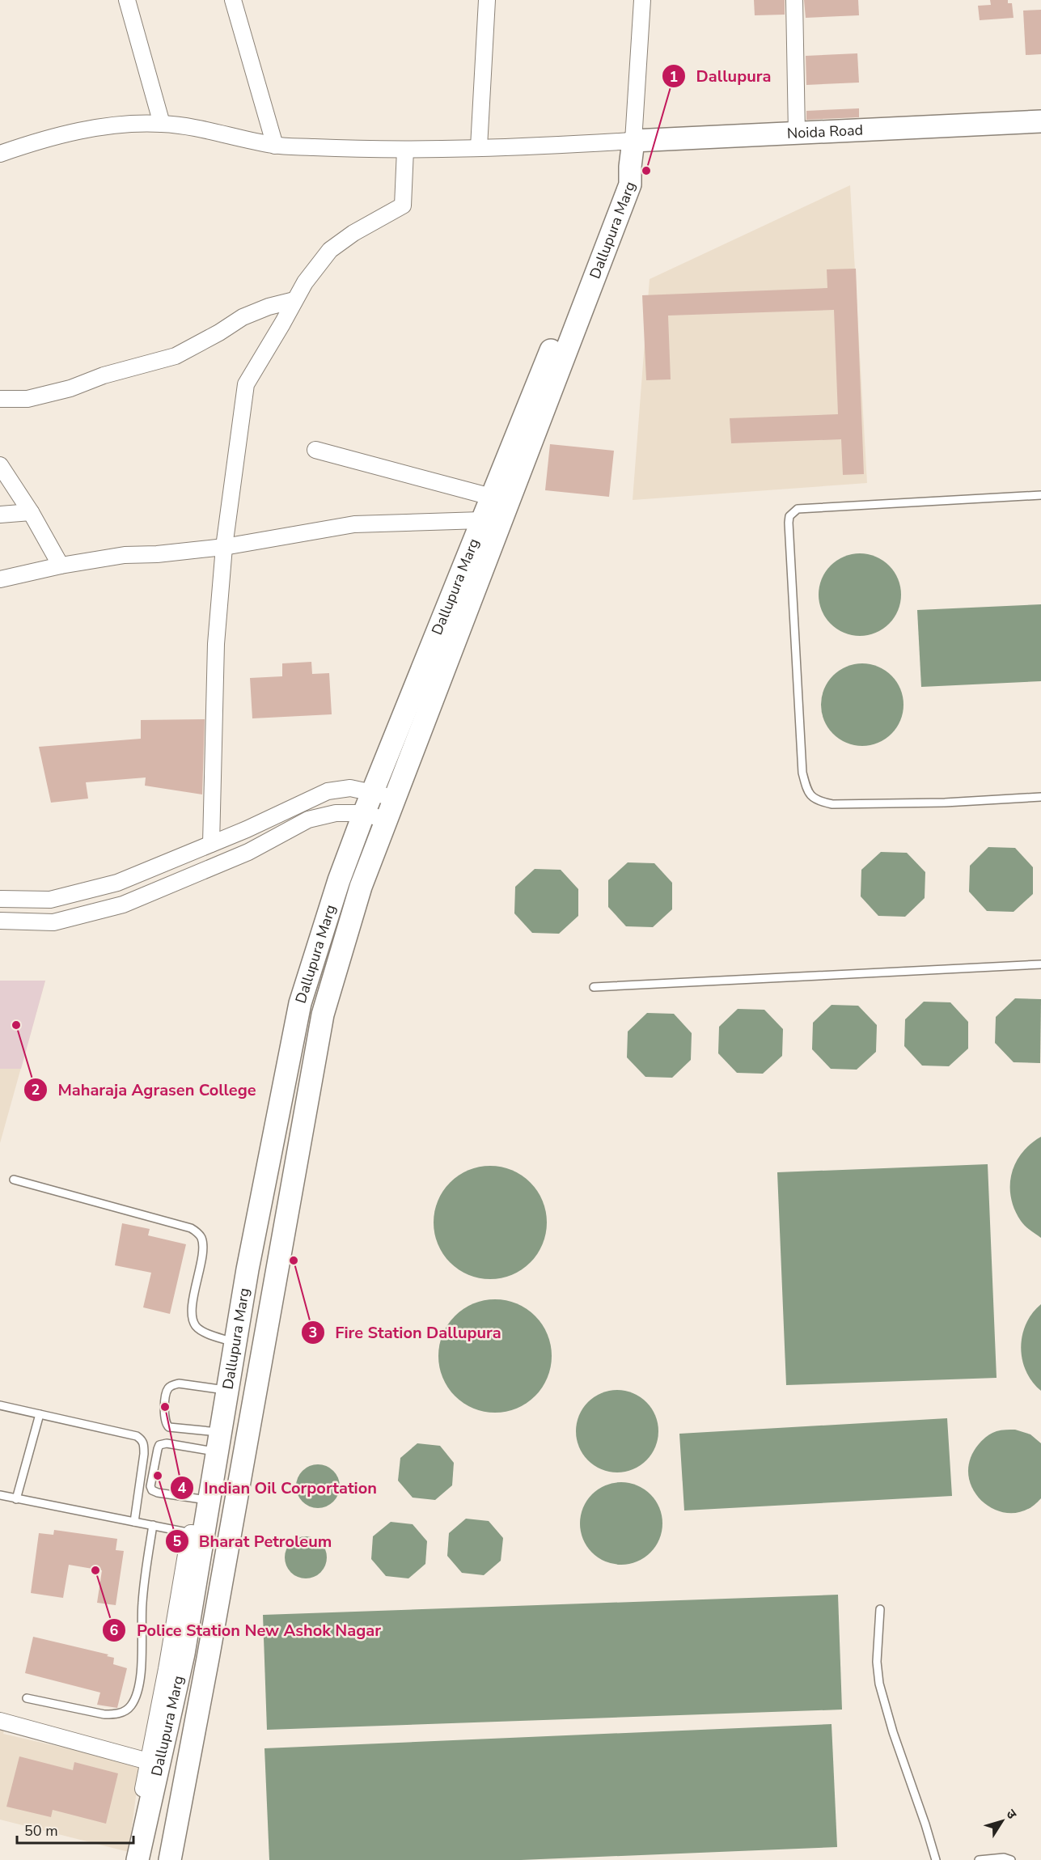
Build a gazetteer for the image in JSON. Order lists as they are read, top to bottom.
{
  "streets": {
    "main road": ["Noida Road", "Dallupura Marg"]
  },
  "places": [
    "Dallupura",
    "Maharaja Agrasen College",
    "Fire Station Dallupura",
    "Indian Oil Corportation",
    "Bharat Petroleum",
    "Police Station New Ashok Nagar"
  ],
  "scale_bar": "50 m",
  "north": "top right"
}
